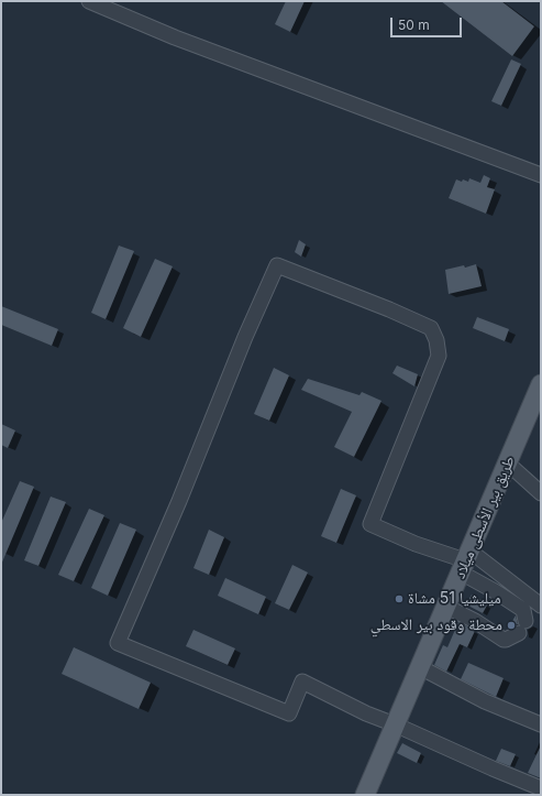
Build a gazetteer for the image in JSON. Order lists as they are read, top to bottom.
{
  "streets": {
    "main road": ["طريق بير الأسطى ميلاد"]
  },
  "places": ["ميليشيا 51 مشاة", "محطة وقود بير الاسطي"],
  "scale_bar": "50 m"
}
